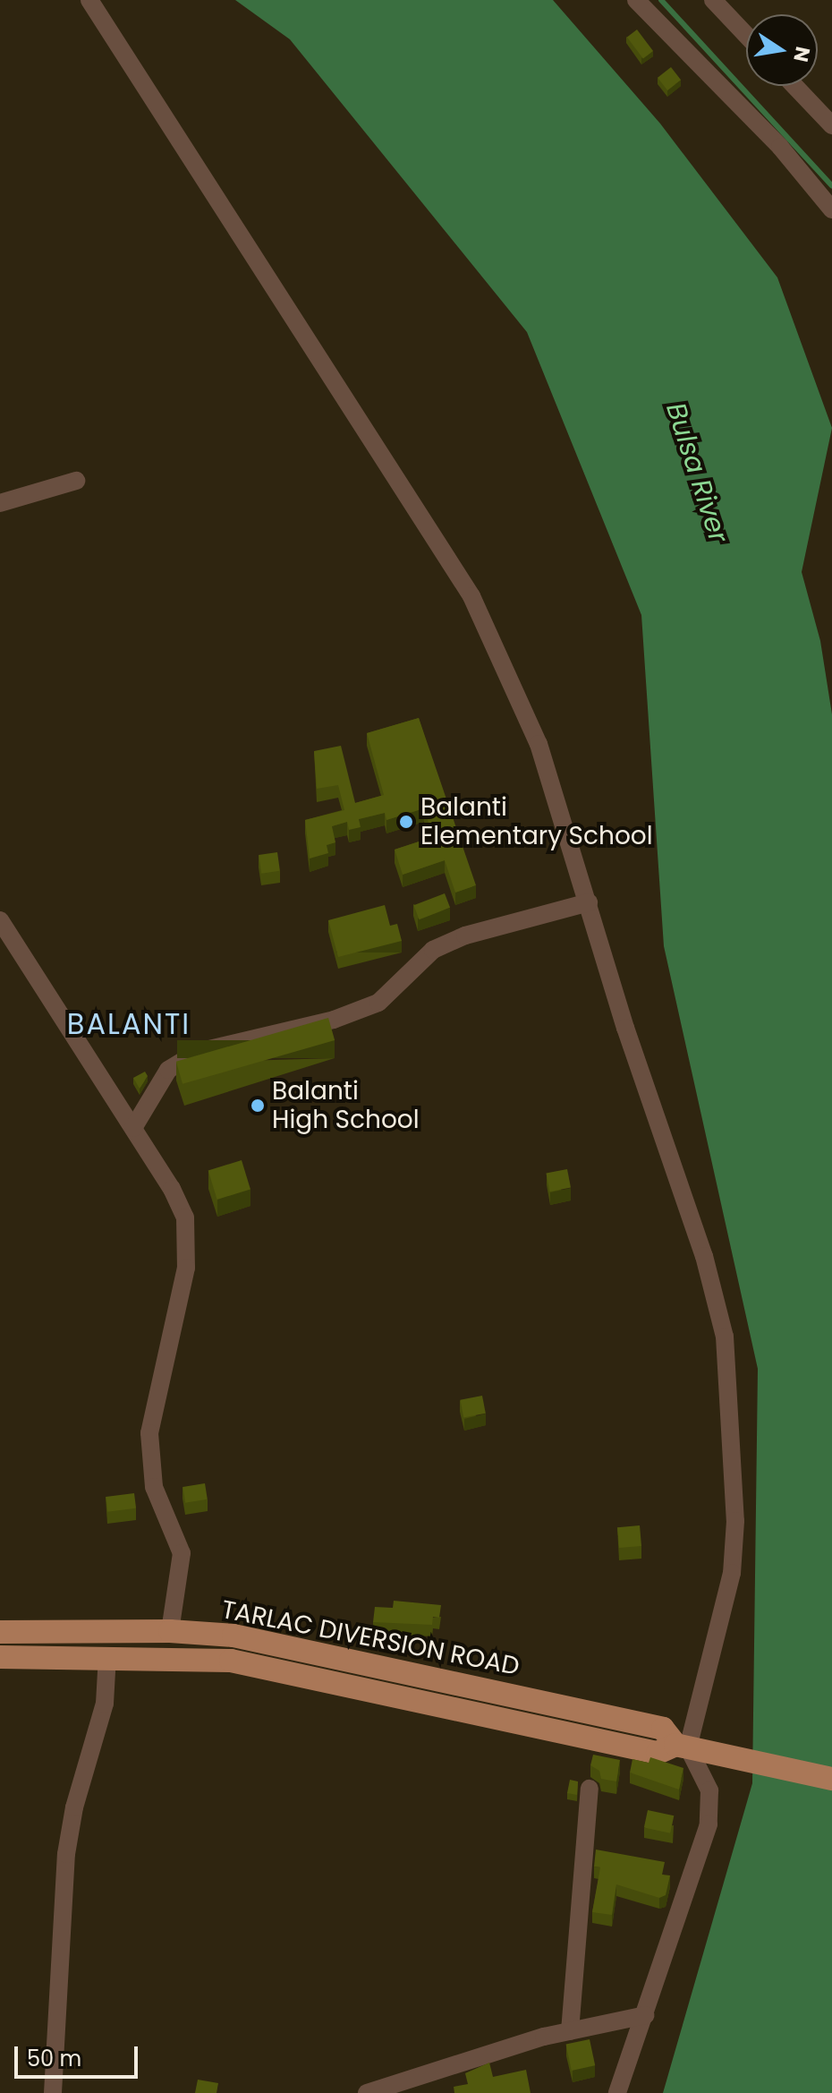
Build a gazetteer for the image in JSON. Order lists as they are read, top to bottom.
{
  "streets": {
    "main road": ["TARLAC DIVERSION ROAD"]
  },
  "districts": ["BALANTI"],
  "water": ["Bulsa River"],
  "places": ["Balanti Elementary School", "Balanti High School"],
  "scale_bar": "50 m",
  "north": "right"
}
